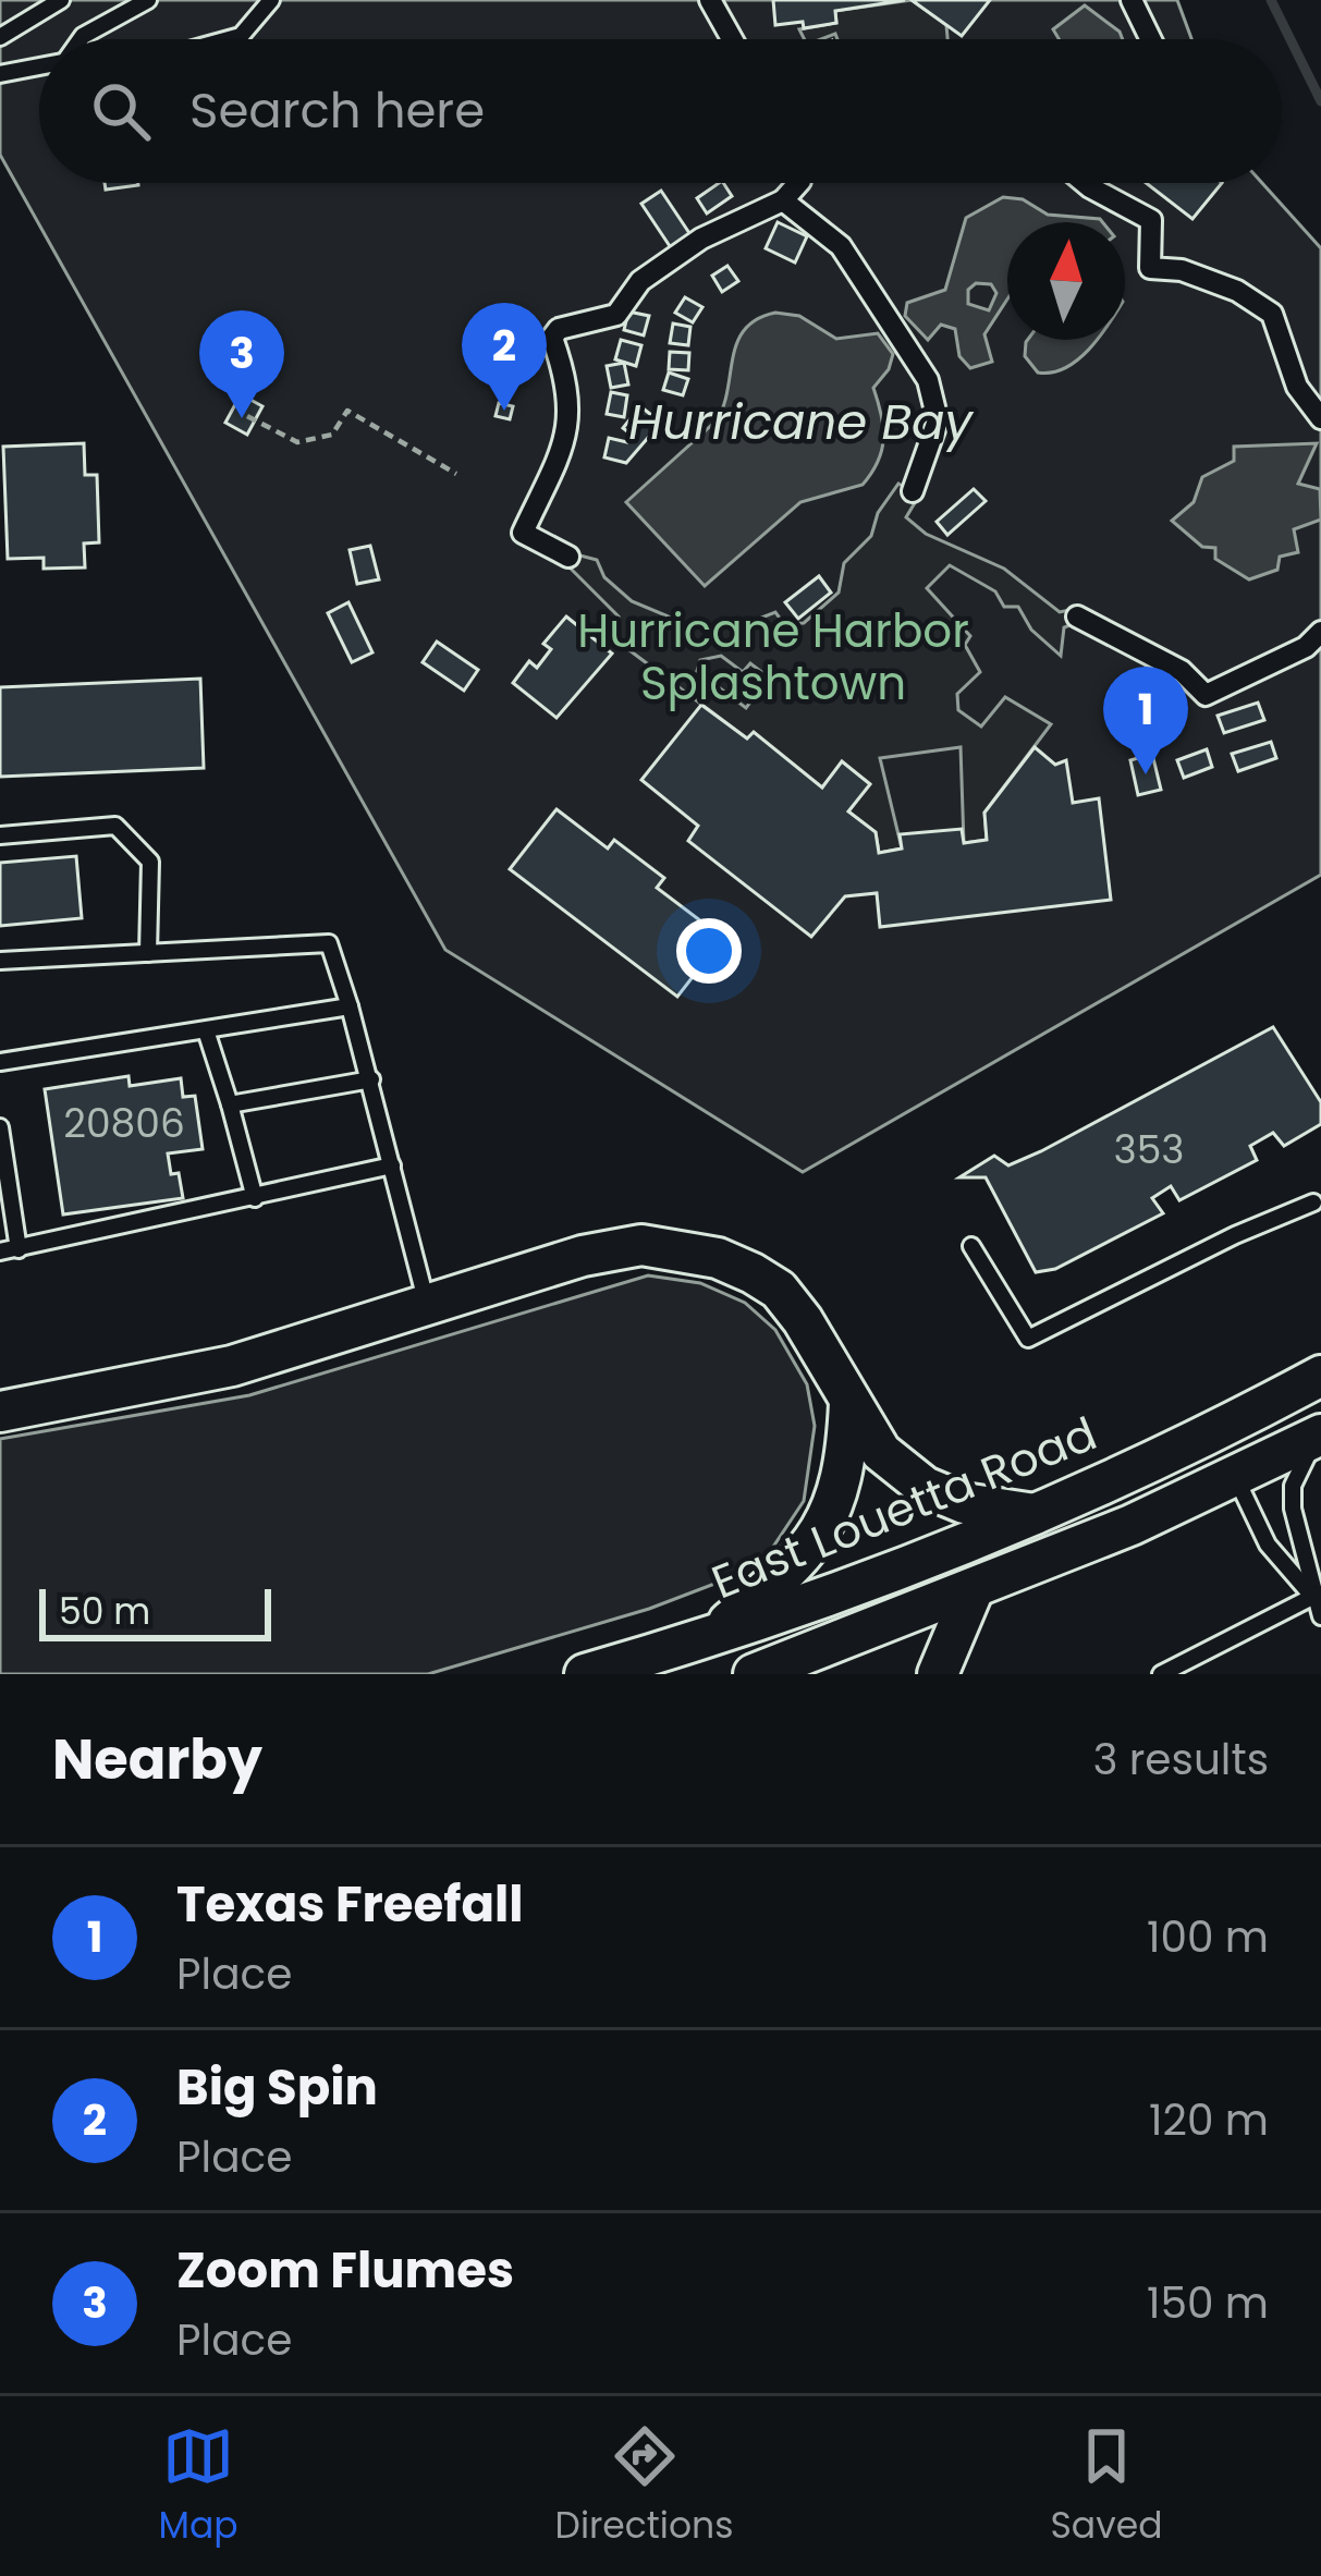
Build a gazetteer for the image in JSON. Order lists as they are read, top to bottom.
{
  "streets": {
    "main road": ["East Louetta Road"]
  },
  "water": ["Hurricane Bay"],
  "parks": ["Hurricane Harbor Splashtown"],
  "house_numbers": ["20806", "353"],
  "scale_bar": "50 m",
  "north": "top",
  "page": {
    "search": "Search here",
    "pins": ["2", "3", "1"],
    "scale": "50 m",
    "heading": ["Nearby", "3 results"],
    "list": [
      {
        "mark": "1",
        "name": "Texas Freefall",
        "note": "Place",
        "value": "100 m"
      },
      {
        "mark": "2",
        "name": "Big Spin",
        "note": "Place",
        "value": "120 m"
      },
      {
        "mark": "3",
        "name": "Zoom Flumes",
        "note": "Place",
        "value": "150 m"
      }
    ],
    "nav": ["Map", "Directions", "Saved"]
  }
}
